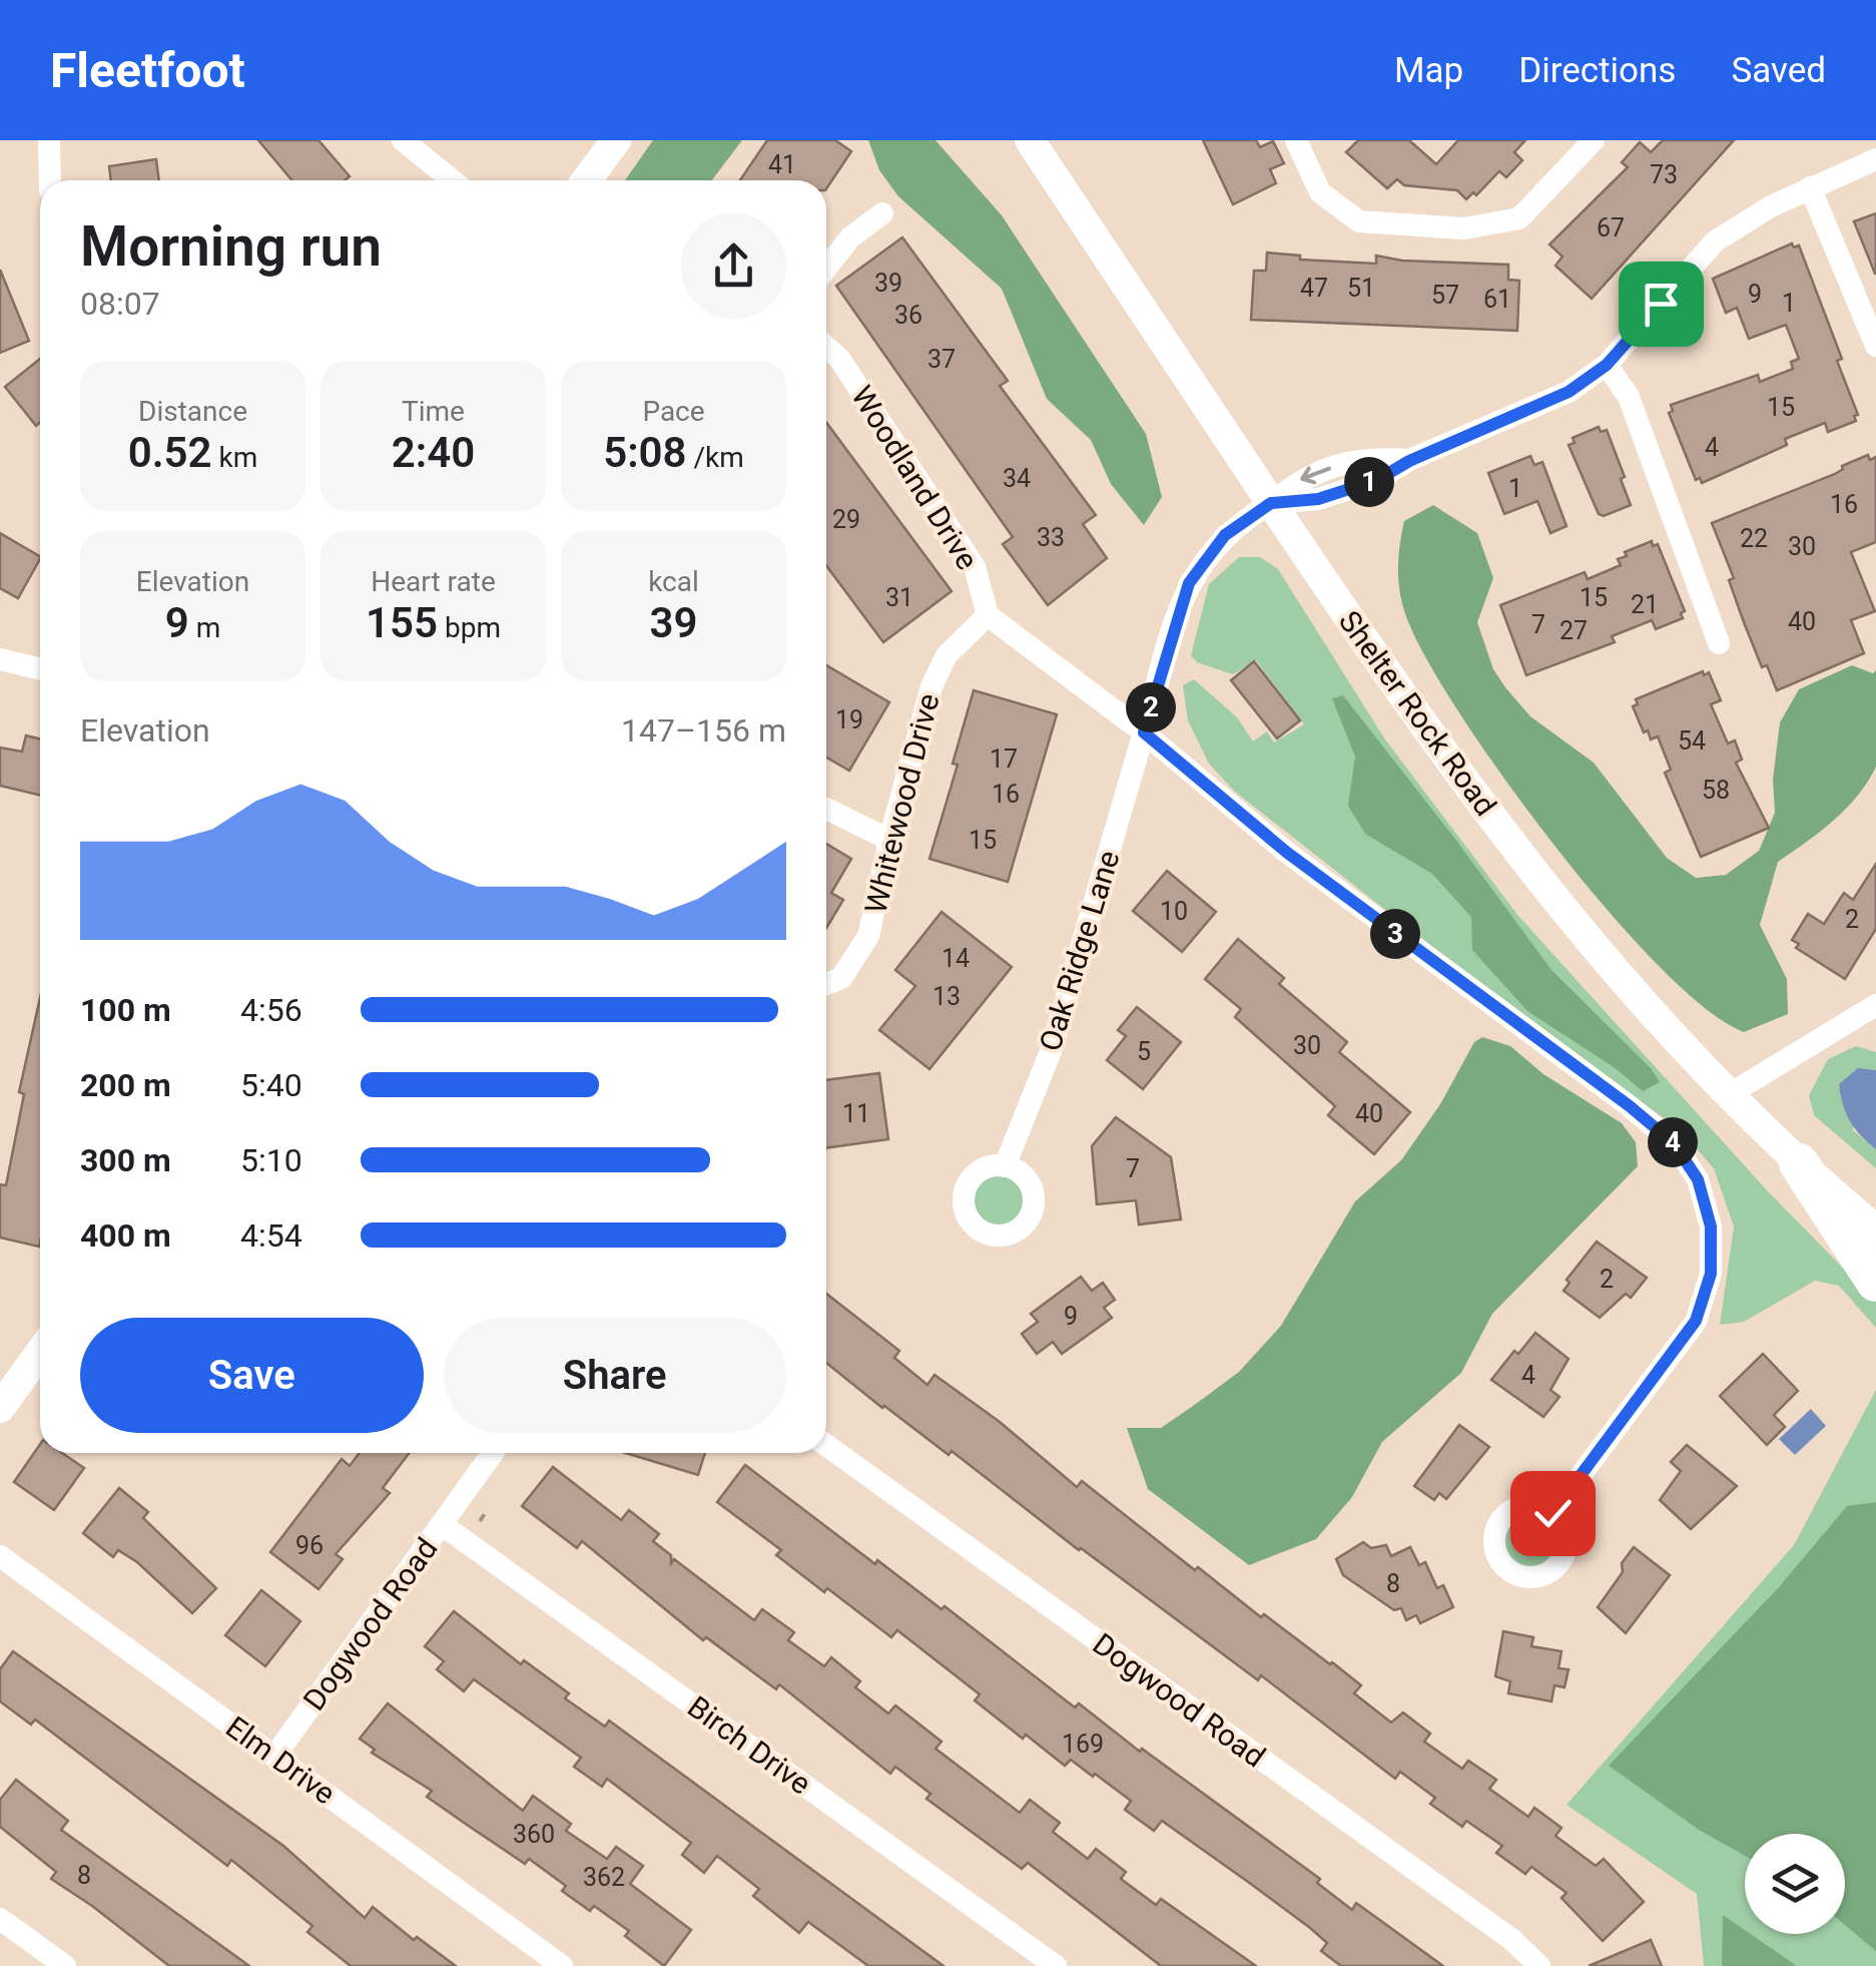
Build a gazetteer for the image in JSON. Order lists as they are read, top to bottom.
{
  "streets": {
    "main road": ["Shelter Rock Road"],
    "street": [
      "Woodland Drive",
      "Whitewood Drive",
      "Oak Ridge Lane",
      "Dogwood Road",
      "Birch Drive",
      "Elm Drive"
    ]
  },
  "crossings": [
    ["Woodland Drive", "Whitewood Drive"],
    ["Shelter Rock Road", "Oak Ridge Lane"],
    ["Dogwood Road", "Birch Drive"],
    ["Dogwood Road", "Elm Drive"]
  ],
  "house_numbers": [
    "41",
    "73",
    "67",
    "39",
    "47",
    "51",
    "9",
    "57",
    "61",
    "1",
    "36",
    "37",
    "15",
    "4",
    "34",
    "1",
    "16",
    "29",
    "33",
    "22",
    "30",
    "31",
    "15",
    "21",
    "40",
    "7",
    "27",
    "19",
    "54",
    "17",
    "58",
    "16",
    "15",
    "10",
    "2",
    "14",
    "13",
    "30",
    "5",
    "11",
    "40",
    "7",
    "2",
    "9",
    "4",
    "96",
    "8",
    "169",
    "360",
    "8",
    "362"
  ],
  "page": {
    "header": "Fleetfoot",
    "nav": ["Map", "Directions", "Saved"],
    "heading": ["Morning run", "08:07"],
    "stats": [
      ["Distance", "0.52 km"],
      ["Time", "2:40"],
      ["Pace", "5:08 /km"],
      ["Elevation", "9 m"],
      ["Heart rate", "155 bpm"],
      ["kcal", "39"]
    ],
    "pins": [
      "1",
      "2",
      "3",
      "4"
    ],
    "chart": ["Elevation", "147–156 m"],
    "list": [
      {
        "name": "100 m",
        "note": "4:56"
      },
      {
        "name": "200 m",
        "note": "5:40"
      },
      {
        "name": "300 m",
        "note": "5:10"
      },
      {
        "name": "400 m",
        "note": "4:54"
      }
    ],
    "buttons": ["Save", "Share"]
  }
}
